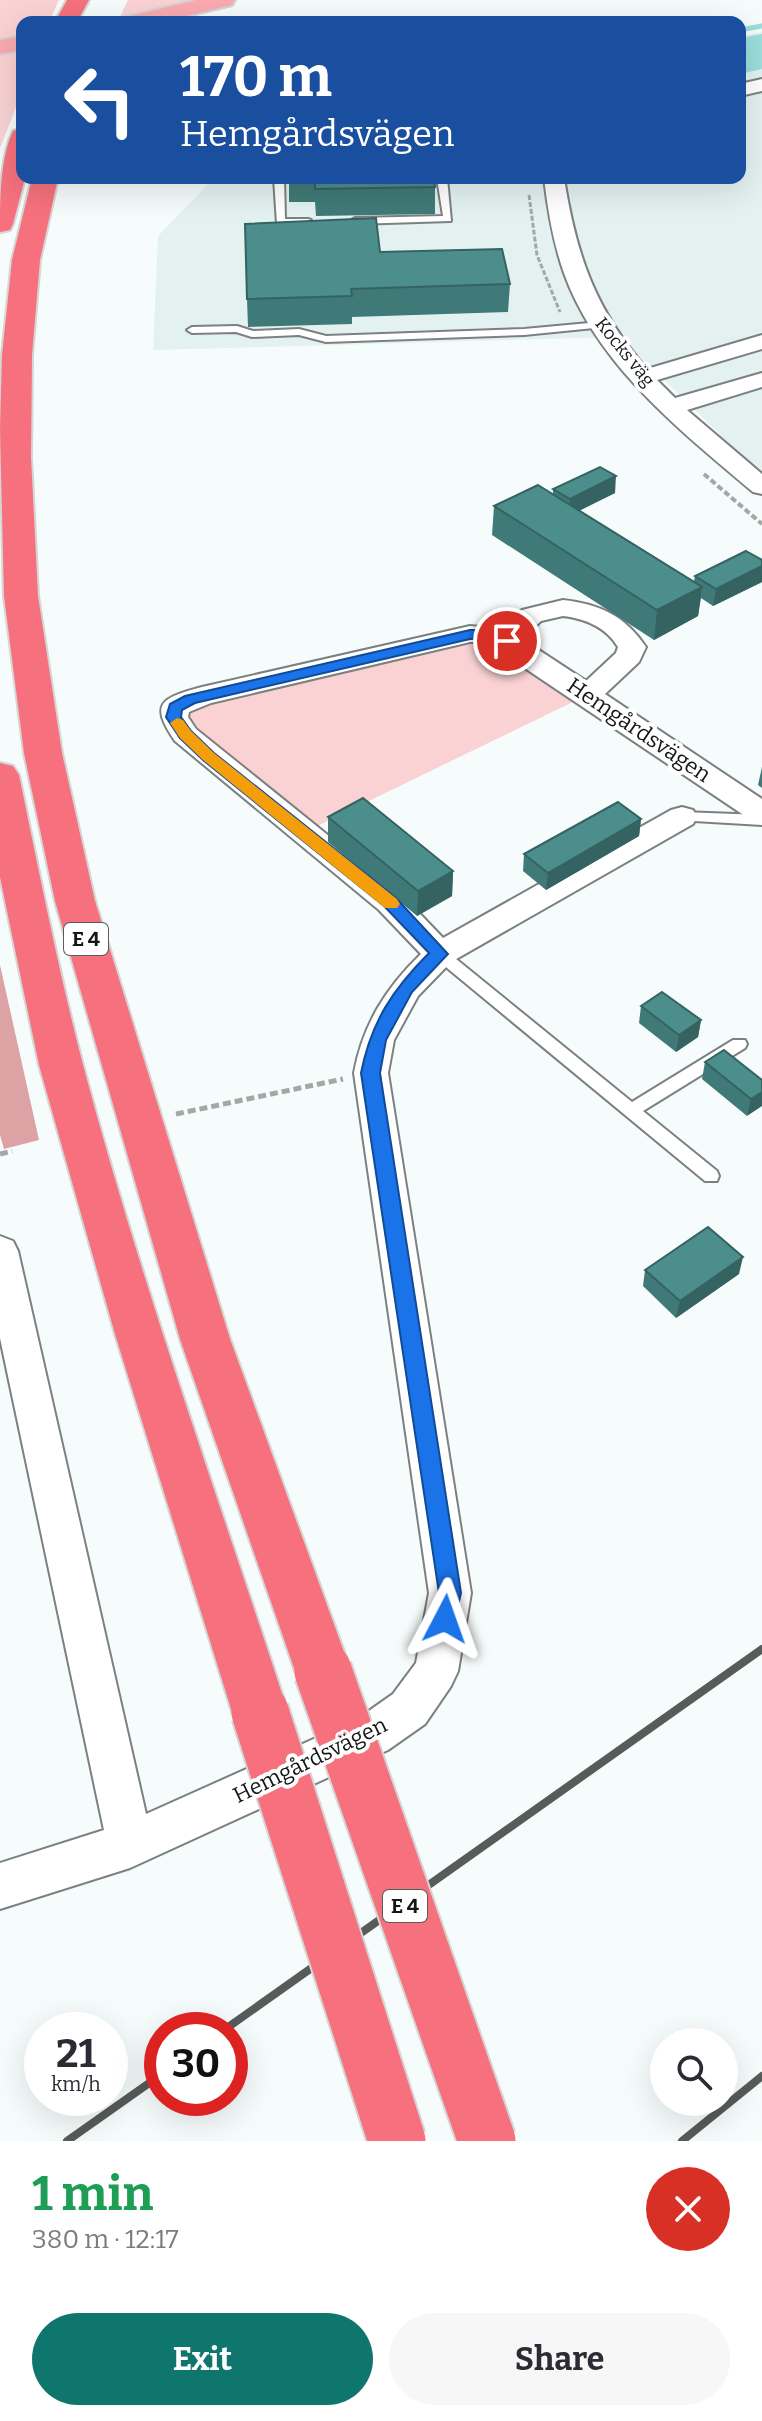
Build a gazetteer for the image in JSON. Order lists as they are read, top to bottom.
{
  "streets": {
    "highway": ["E 4"],
    "street": ["Kocks väg", "Hemgårdsvägen"]
  },
  "page": {
    "turn": ["170 m", "Hemgårdsvägen"],
    "speed": "21 km/h",
    "limit": "30",
    "heading": ["1 min", "380 m · 12:17"],
    "buttons": ["Exit", "Share"]
  }
}
